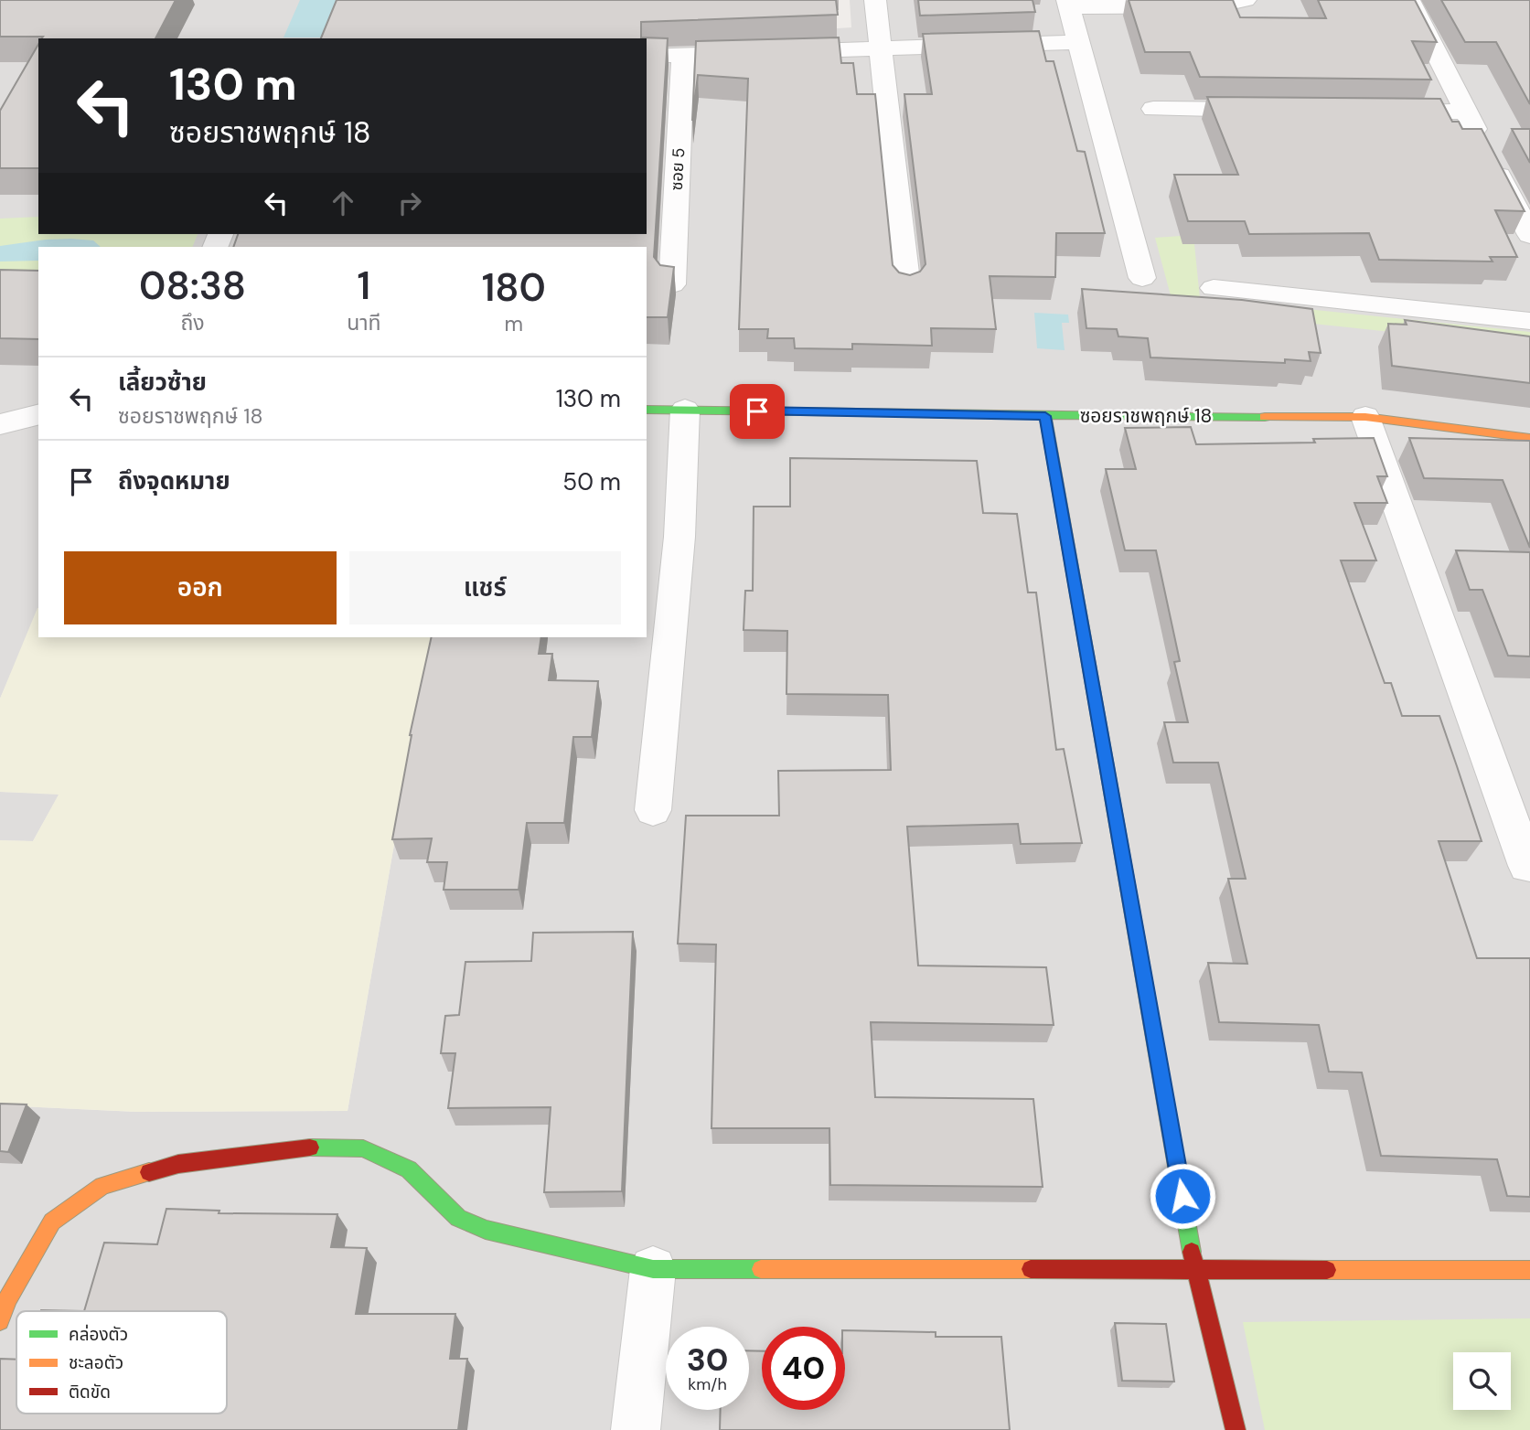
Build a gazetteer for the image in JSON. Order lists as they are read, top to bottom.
{
  "streets": {
    "street": ["ซอย 5", "ซอยราชพฤกษ์ 18"]
  },
  "legend": ["คล่องตัว", "ชะลอตัว", "ติดขัด"],
  "page": {
    "turn": ["130 m", "ซอยราชพฤกษ์ 18"],
    "eta": [
      "08:38",
      "ถึง",
      "1",
      "นาที",
      "180",
      "m"
    ],
    "list": [
      {
        "name": "เลี้ยวซ้าย",
        "note": "ซอยราชพฤกษ์ 18",
        "value": "130 m"
      },
      {
        "name": "ถึงจุดหมาย",
        "value": "50 m"
      }
    ],
    "buttons": ["ออก", "แชร์"],
    "speed": "30 km/h",
    "limit": "40"
  }
}
